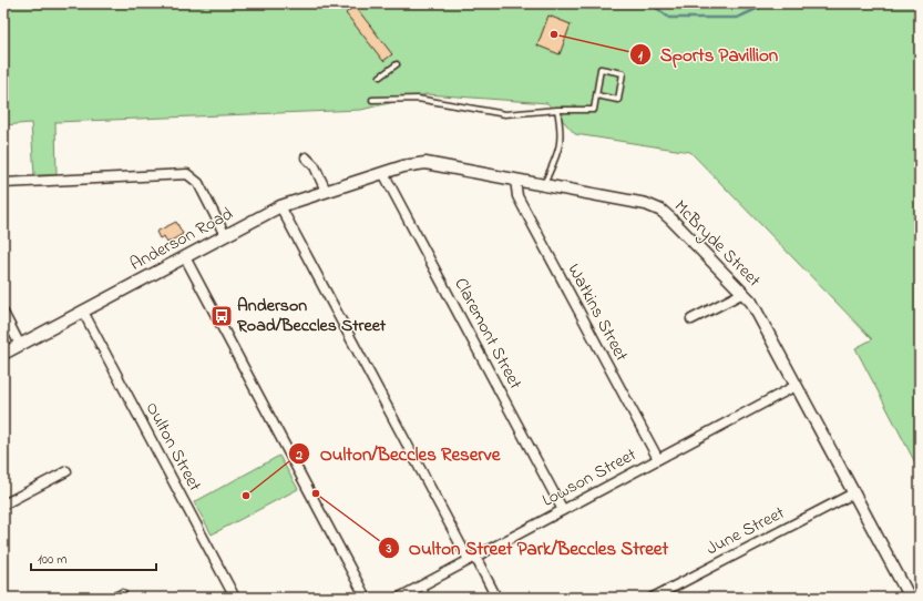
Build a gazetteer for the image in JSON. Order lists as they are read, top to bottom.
{
  "streets": {
    "street": [
      "Anderson Road",
      "McBryde Street",
      "Watkins Street",
      "Claremont Street",
      "Oulton Street",
      "Lowson Street",
      "June Street"
    ]
  },
  "crossings": [
    ["Anderson Road", "McBryde Street"],
    ["Anderson Road", "Claremont Street"],
    ["Anderson Road", "Oulton Street"],
    ["McBryde Street", "Watkins Street"],
    ["McBryde Street", "Claremont Street"],
    ["McBryde Street", "Lowson Street"],
    ["McBryde Street", "June Street"],
    ["Watkins Street", "Lowson Street"],
    ["Claremont Street", "Lowson Street"]
  ],
  "places": {
    "other": ["Sports Pavillion", "Oulton Street Park/Beccles Street", "Oulton/Beccles Reserve"],
    "bus stop": ["Anderson Road/Beccles Street"]
  },
  "scale_bar": "100 m"
}
